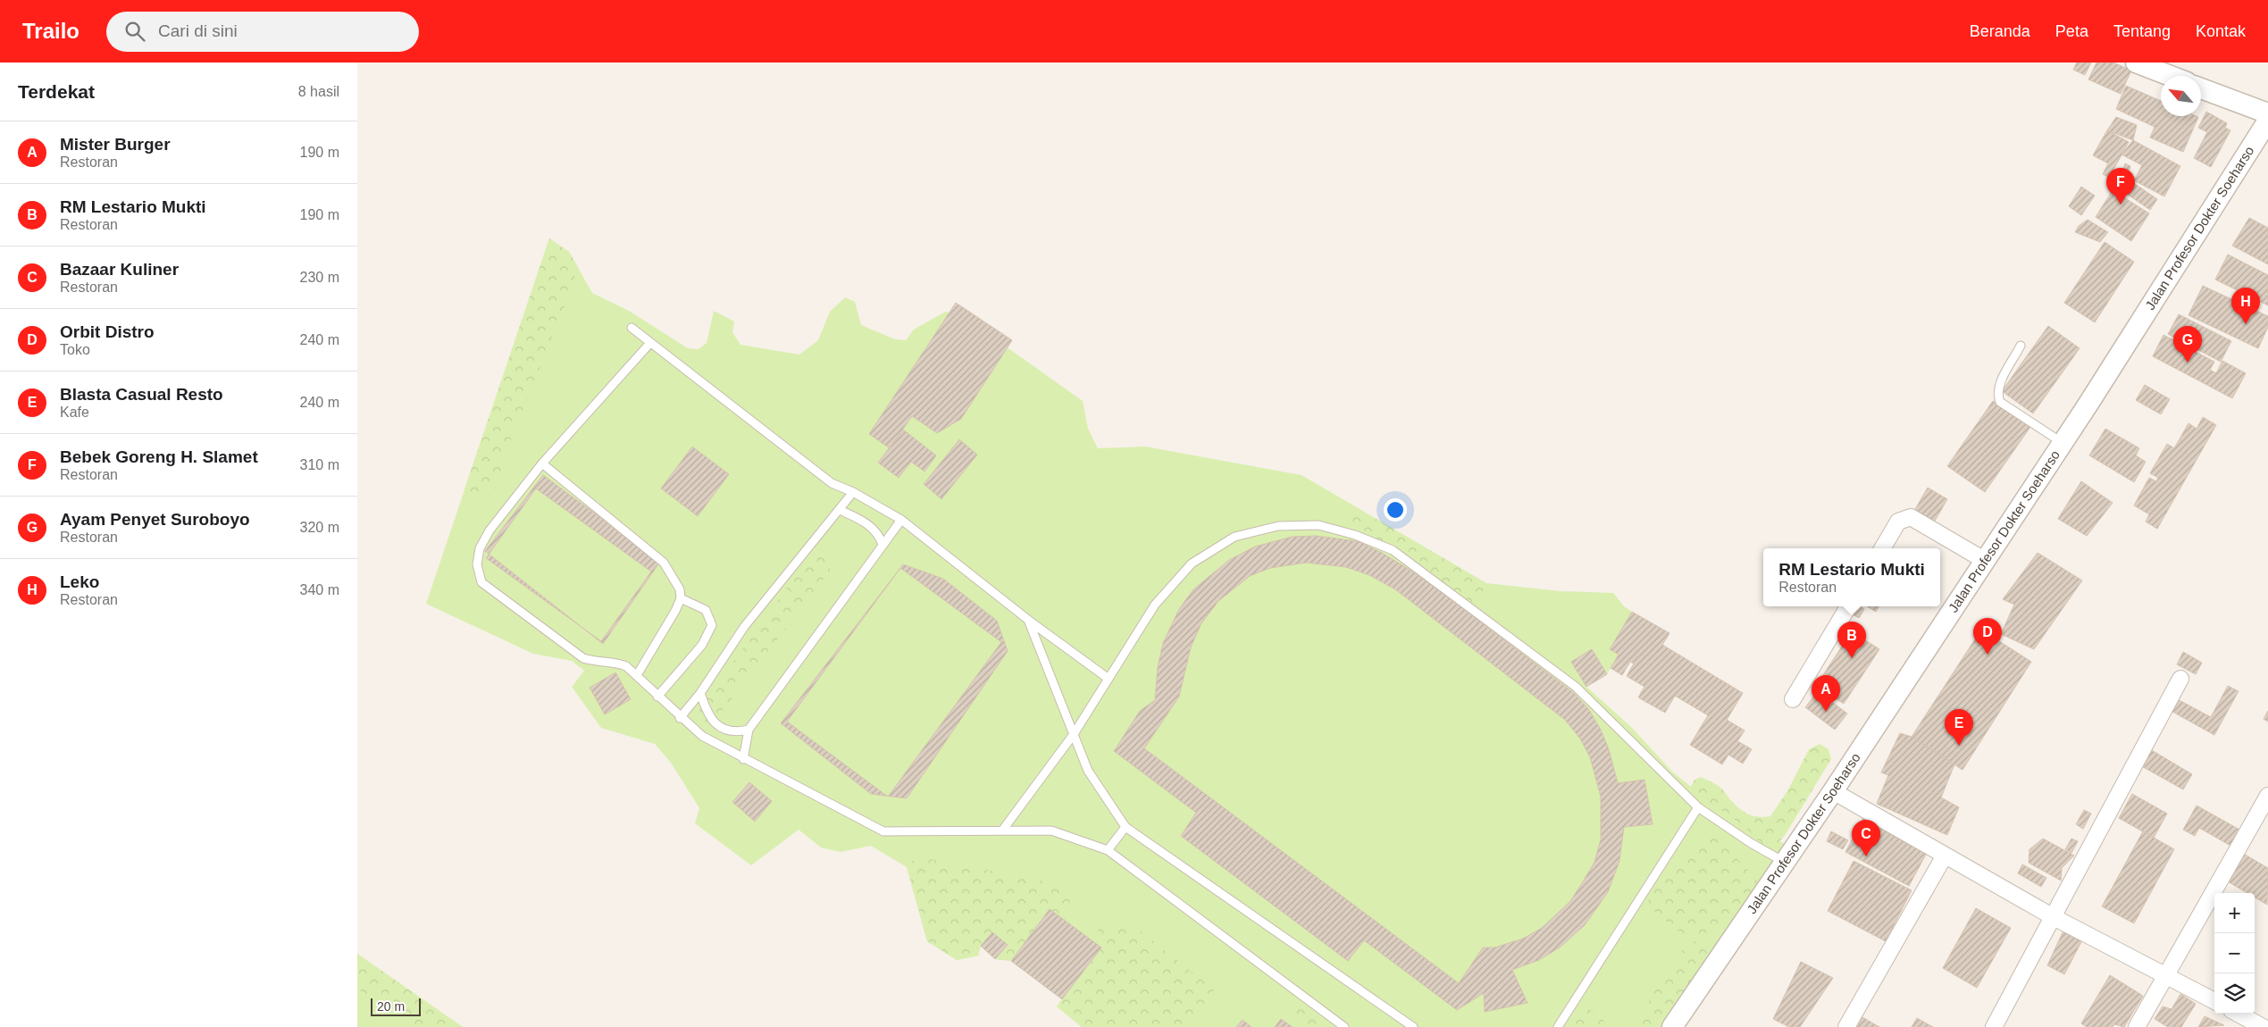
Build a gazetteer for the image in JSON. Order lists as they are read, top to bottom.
{
  "streets": {
    "street": ["Jalan Profesor Dokter Soeharso"]
  },
  "scale_bar": "20 m",
  "north": "top left",
  "page": {
    "header": "Trailo",
    "search": "Cari di sini",
    "nav": [
      "Beranda",
      "Peta",
      "Tentang",
      "Kontak"
    ],
    "heading": ["Terdekat", "8 hasil"],
    "list": [
      {
        "mark": "A",
        "name": "Mister Burger",
        "note": "Restoran",
        "value": "190 m"
      },
      {
        "mark": "B",
        "name": "RM Lestario Mukti",
        "note": "Restoran",
        "value": "190 m"
      },
      {
        "mark": "C",
        "name": "Bazaar Kuliner",
        "note": "Restoran",
        "value": "230 m"
      },
      {
        "mark": "D",
        "name": "Orbit Distro",
        "note": "Toko",
        "value": "240 m"
      },
      {
        "mark": "E",
        "name": "Blasta Casual Resto",
        "note": "Kafe",
        "value": "240 m"
      },
      {
        "mark": "F",
        "name": "Bebek Goreng H. Slamet",
        "note": "Restoran",
        "value": "310 m"
      },
      {
        "mark": "G",
        "name": "Ayam Penyet Suroboyo",
        "note": "Restoran",
        "value": "320 m"
      },
      {
        "mark": "H",
        "name": "Leko",
        "note": "Restoran",
        "value": "340 m"
      }
    ],
    "pins": [
      "F",
      "H",
      "G",
      "D",
      "B",
      "A",
      "E",
      "C"
    ],
    "popup": ["RM Lestario Mukti", "Restoran"],
    "map_buttons": ["+", "−"],
    "scale": "20 m"
  }
}
